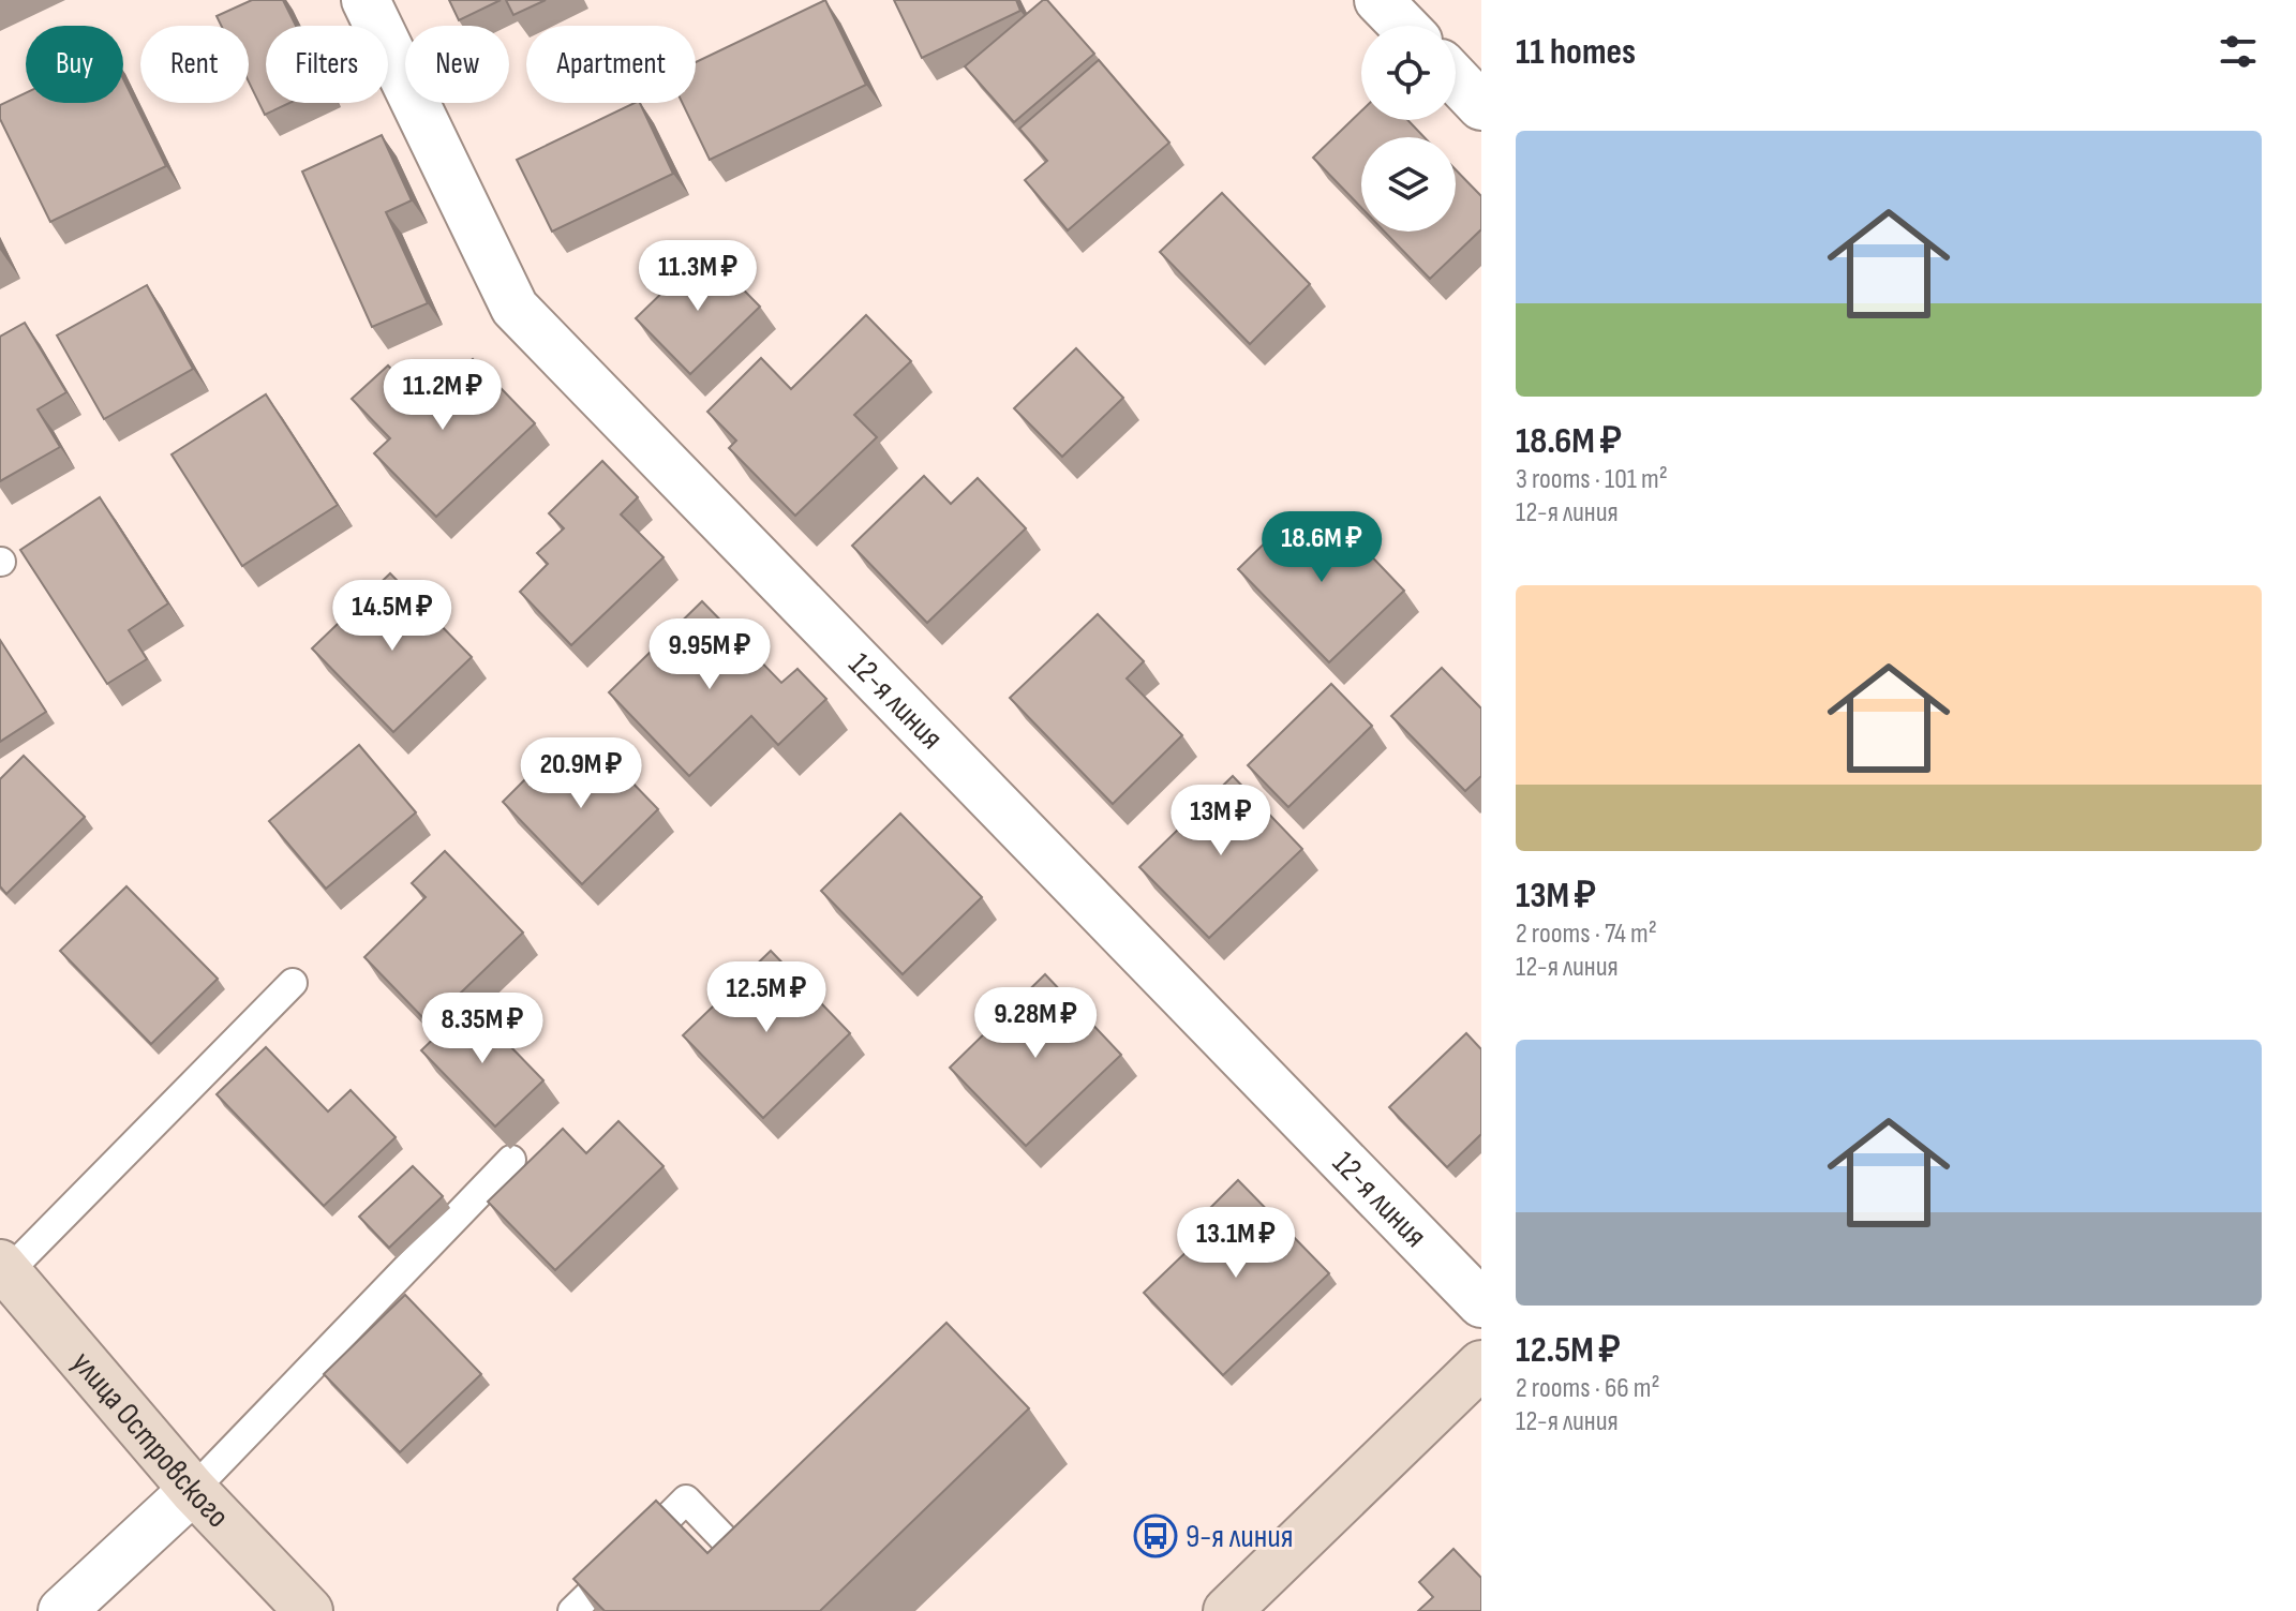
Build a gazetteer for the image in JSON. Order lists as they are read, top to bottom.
{
  "streets": {
    "street": ["12-я линия", "улица Островского"]
  },
  "places": {
    "bus stop": ["9-я линия"]
  },
  "page": {
    "heading": "11 homes",
    "chip": [
      "Buy",
      "Rent",
      "Filters",
      "New",
      "Apartment"
    ],
    "list": [
      {
        "name": "18.6M ₽",
        "note": "3 rooms · 101 m² · 12-я линия"
      },
      {
        "name": "13M ₽",
        "note": "2 rooms · 74 m² · 12-я линия"
      },
      {
        "name": "12.5M ₽",
        "note": "2 rooms · 66 m² · 12-я линия"
      }
    ],
    "price": [
      "11.3M ₽",
      "11.2M ₽",
      "18.6M ₽",
      "14.5M ₽",
      "9.95M ₽",
      "20.9M ₽",
      "13M ₽",
      "12.5M ₽",
      "9.28M ₽",
      "8.35M ₽",
      "13.1M ₽"
    ]
  }
}
